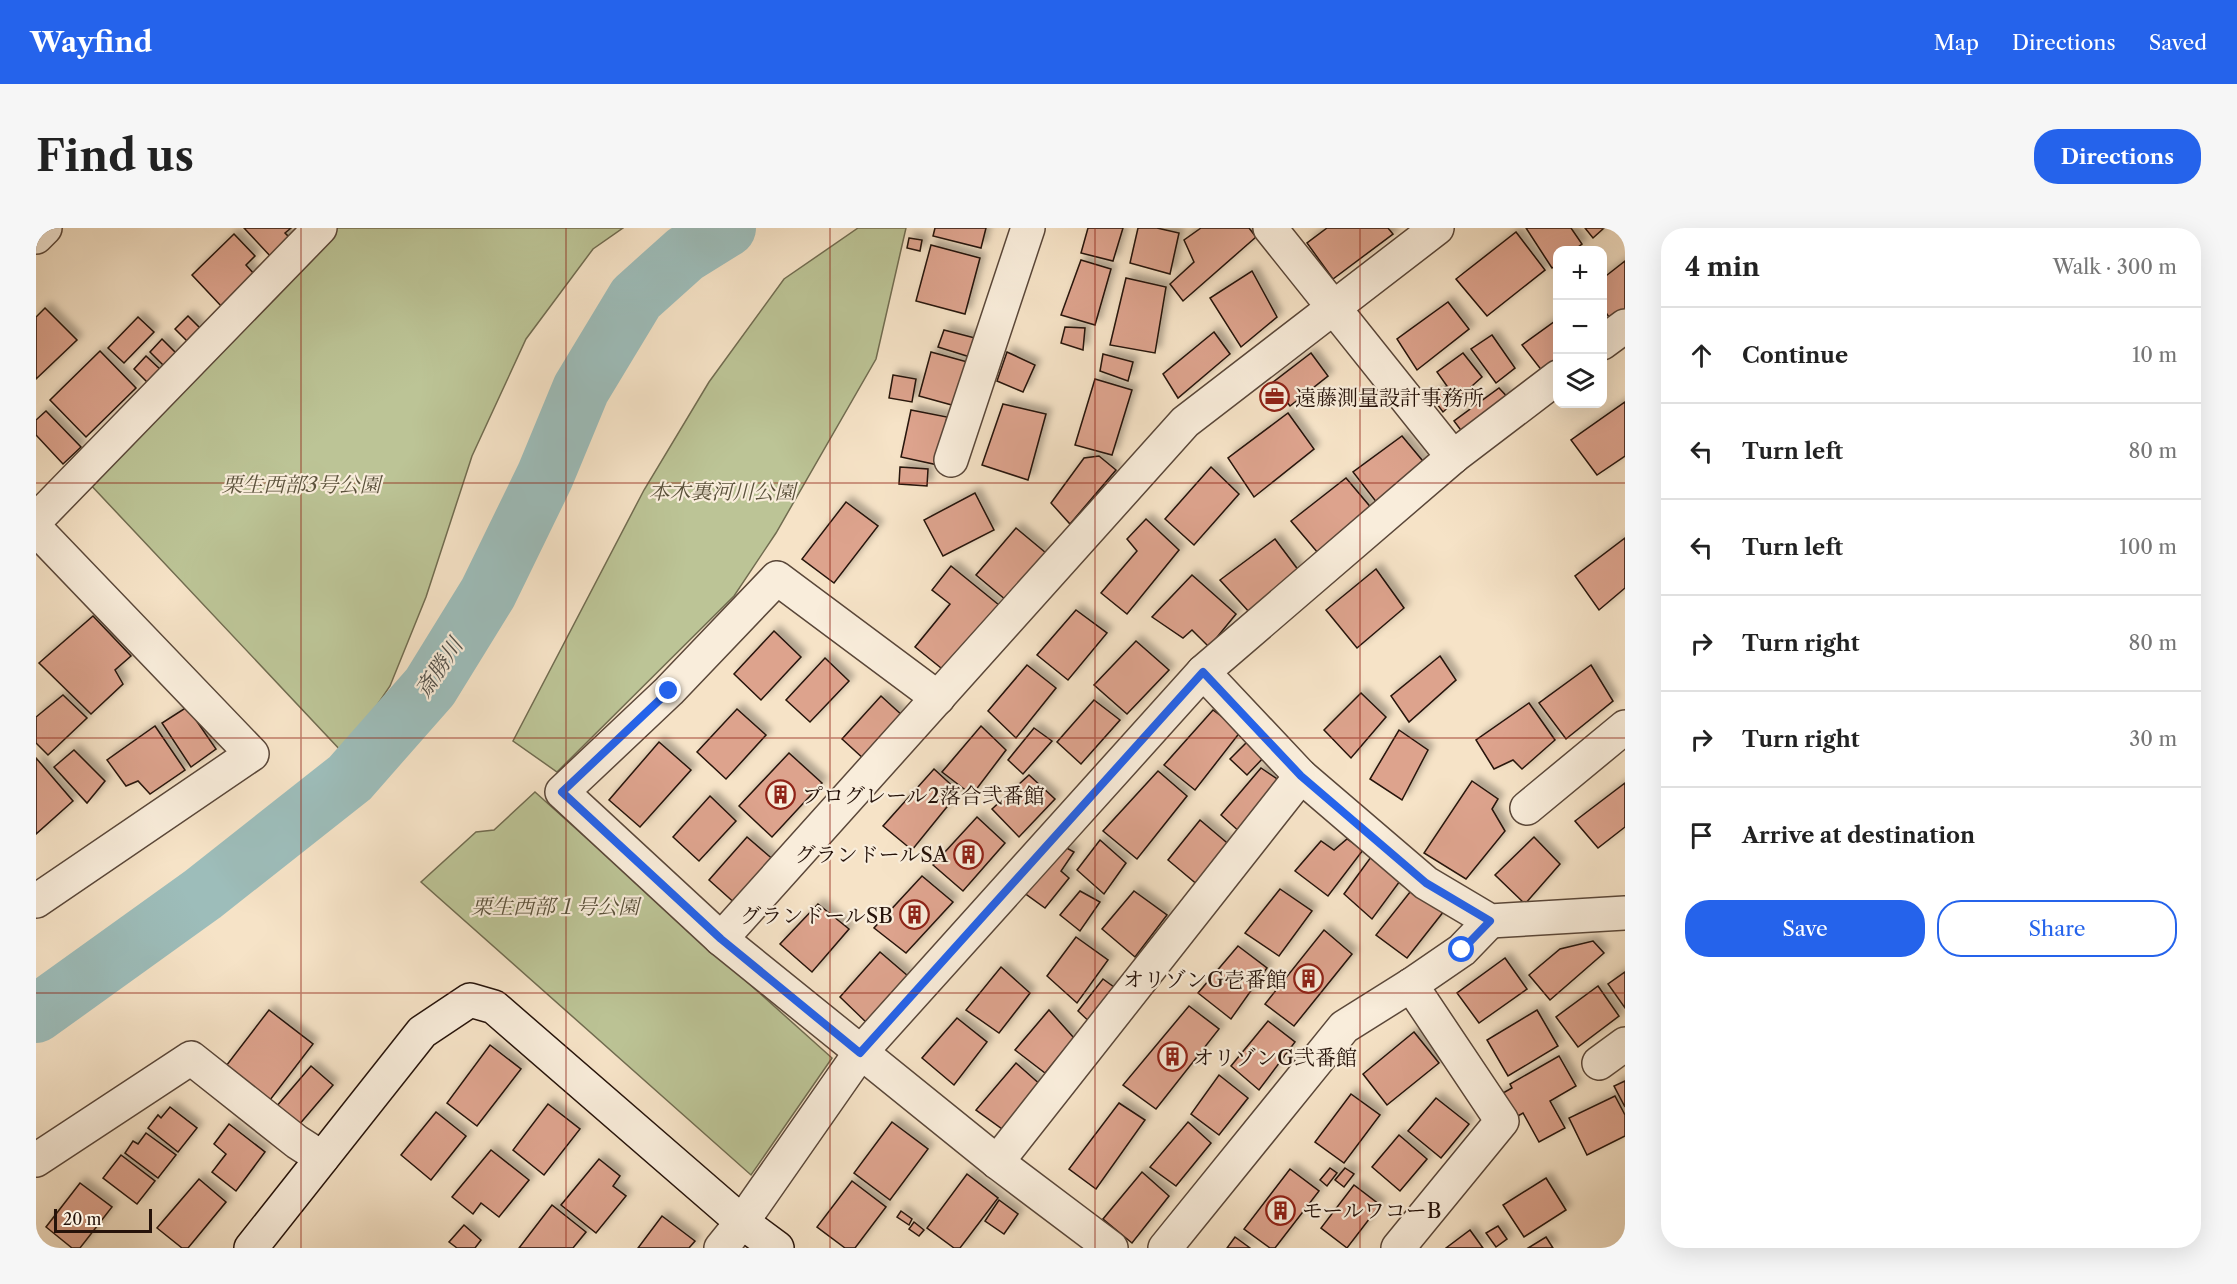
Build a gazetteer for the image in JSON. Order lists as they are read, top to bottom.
{
  "water": ["斎勝川"],
  "parks": ["栗生西部3号公園", "本木裏河川公園", "栗生西部１号公園"],
  "places": {
    "office": ["遠藤測量設計事務所"],
    "building": [
      "プログレール2落合弐番館",
      "グランドールSA",
      "グランドールSB",
      "オリゾンG壱番館",
      "オリゾンG弐番館",
      "モールワコーB"
    ]
  },
  "scale_bar": "20 m",
  "page": {
    "header": "Wayfind",
    "nav": ["Map", "Directions", "Saved"],
    "buttons": [
      "Directions",
      ["Save", "Share"]
    ],
    "title": "Find us",
    "heading": ["4 min", "Walk · 300 m"],
    "map_buttons": ["+", "−"],
    "list": [
      ["Continue", "10 m"],
      ["Turn left", "80 m"],
      ["Turn left", "100 m"],
      ["Turn right", "80 m"],
      ["Turn right", "30 m"],
      "Arrive at destination"
    ],
    "scale": "20 m"
  }
}
